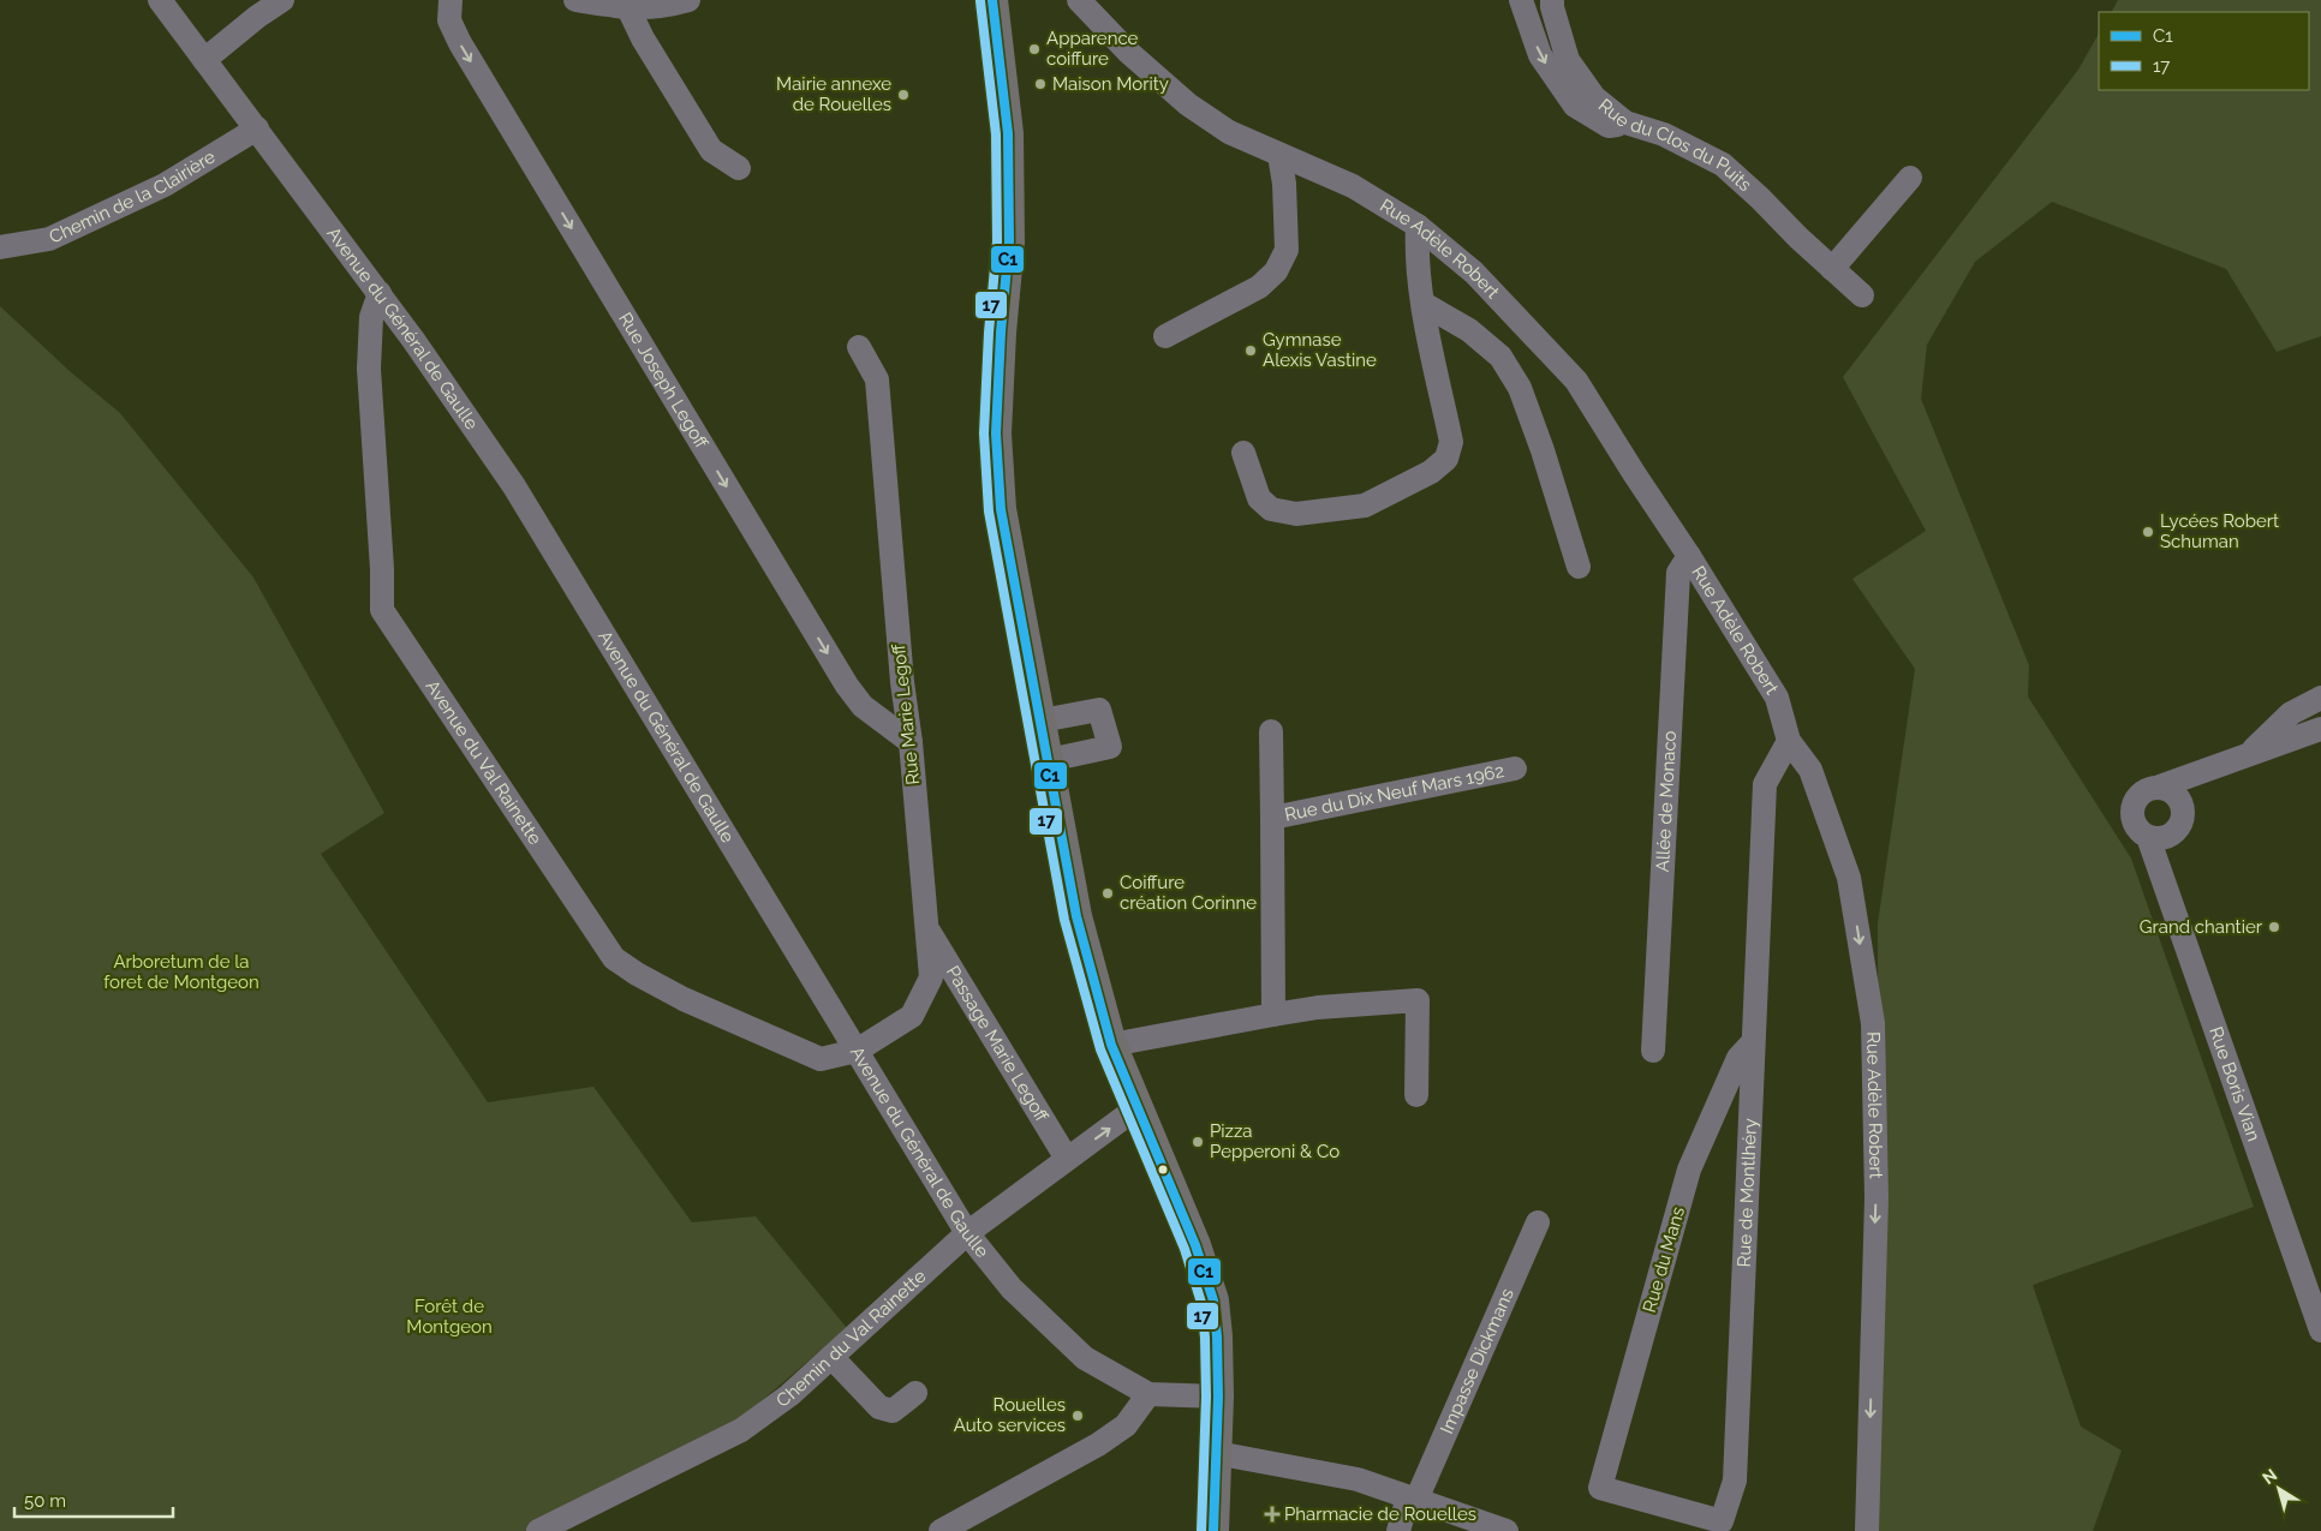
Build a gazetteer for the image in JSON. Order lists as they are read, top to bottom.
{
  "streets": {
    "street": [
      "Rue du Clos du Puits",
      "Chemin de la Clairière",
      "Rue Adèle Robert",
      "Avenue du Général de Gaulle",
      "Rue Joseph Legoff",
      "Rue Marie Legoff",
      "Avenue du Val Rainette",
      "Rue du Dix Neuf Mars 1962",
      "Allée de Monaco",
      "Passage Marie Legoff",
      "Rue Boris Vian",
      "Rue de Montlhéry",
      "Rue du Mans",
      "Chemin du Val Rainette",
      "Impasse Dickmans"
    ]
  },
  "crossings": [
    ["Chemin de la Clairière", "Avenue du Général de Gaulle"],
    ["Rue Adèle Robert", "Allée de Monaco"],
    ["Rue Adèle Robert", "Rue de Montlhéry"],
    ["Avenue du Général de Gaulle", "Rue Marie Legoff"],
    ["Avenue du Général de Gaulle", "Avenue du Val Rainette"],
    ["Avenue du Général de Gaulle", "Chemin du Val Rainette"],
    ["Rue Joseph Legoff", "Rue Marie Legoff"],
    ["Rue Marie Legoff", "Avenue du Val Rainette"],
    ["Rue Marie Legoff", "Passage Marie Legoff"],
    ["Passage Marie Legoff", "Chemin du Val Rainette"],
    ["Rue de Montlhéry", "Rue du Mans"]
  ],
  "one_way": ["Rue Adèle Robert", "Rue Joseph Legoff"],
  "parks": ["Arboretum de la foret de Montgeon", "Forêt de Montgeon"],
  "places": {
    "other": [
      "Apparence coiffure",
      "Maison Mority",
      "Mairie annexe de Rouelles",
      "Gymnase Alexis Vastine",
      "Lycées Robert Schuman",
      "Coiffure création Corinne",
      "Grand chantier",
      "Pizza Pepperoni & Co",
      "Rouelles Auto services"
    ],
    "health": ["Pharmacie de Rouelles"]
  },
  "lines": ["transit line C1", "transit line 17"],
  "legend": ["C1", "17"],
  "scale_bar": "50 m",
  "north": "top left"
}
